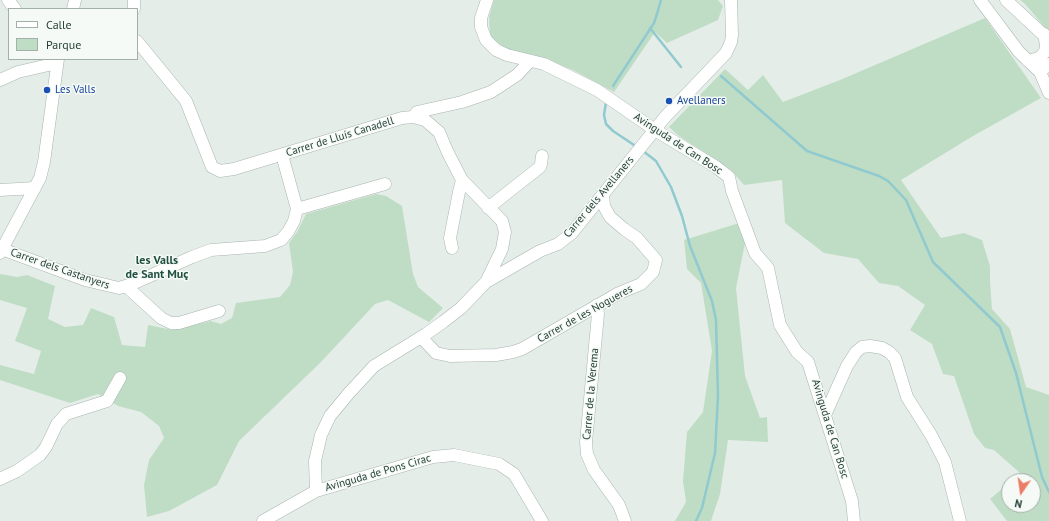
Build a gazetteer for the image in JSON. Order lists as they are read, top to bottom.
{
  "streets": {
    "street": [
      "Carrer de Lluís Canadell",
      "Avinguda de Can Bosc",
      "Carrer dels Avellaners",
      "Carrer dels Castanyers",
      "Carrer de les Nogueres",
      "Carrer de la Verema",
      "Avinguda de Pons Cirac"
    ]
  },
  "crossings": [
    ["Carrer de Lluís Canadell", "Avinguda de Can Bosc"],
    ["Avinguda de Can Bosc", "Carrer dels Avellaners"],
    ["Carrer dels Avellaners", "Carrer de les Nogueres"],
    ["Carrer dels Avellaners", "Avinguda de Pons Cirac"],
    ["Carrer de les Nogueres", "Carrer de la Verema"]
  ],
  "districts": ["les Valls de Sant Muç"],
  "places": ["Les Valls", "Avellaners"],
  "legend": ["Calle", "Parque"],
  "north": "bottom"
}
